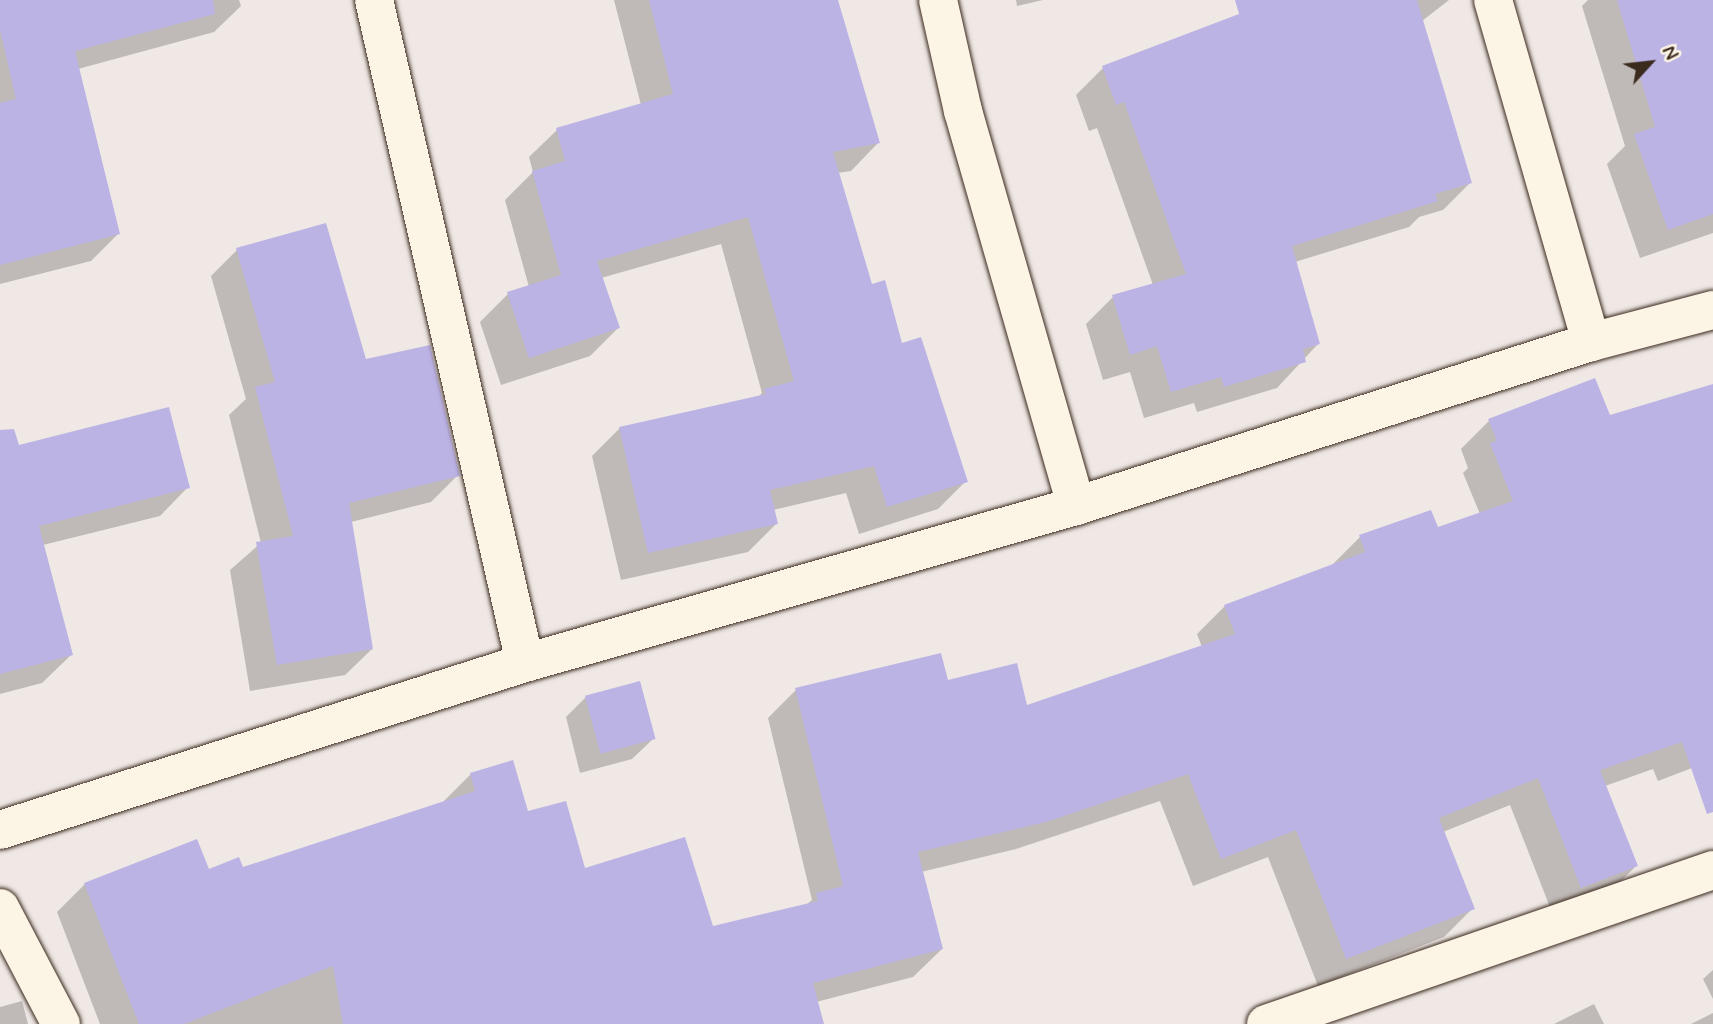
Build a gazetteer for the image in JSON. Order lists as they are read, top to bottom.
{
  "north": "top right"
}
